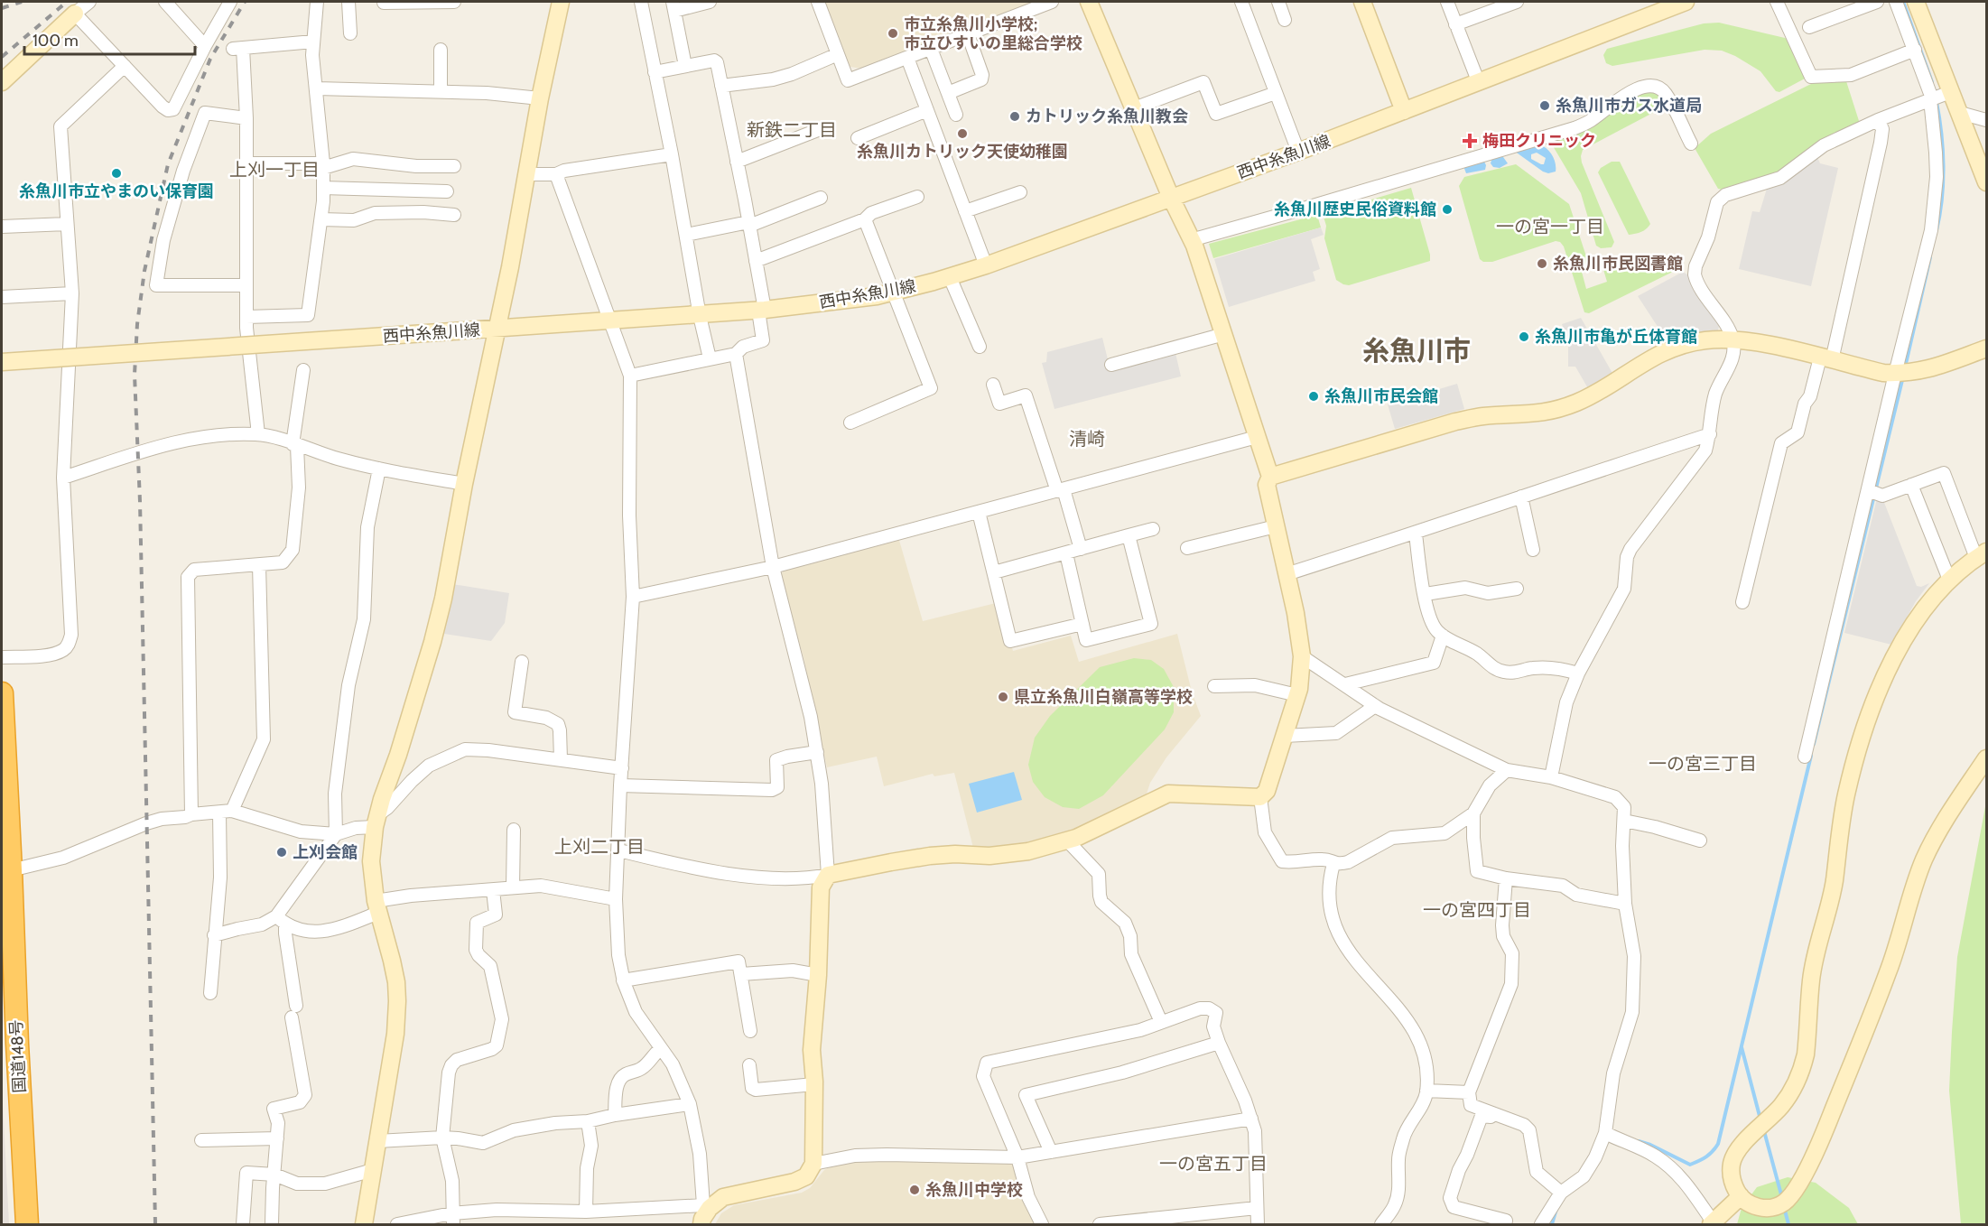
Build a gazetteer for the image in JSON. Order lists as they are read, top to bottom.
{
  "streets": {
    "highway": ["国道148号"],
    "street": ["西中糸魚川線"]
  },
  "districts": [
    "新鉄二丁目",
    "上刈一丁目",
    "一の宮一丁目",
    "糸魚川市",
    "清崎",
    "一の宮三丁目",
    "上刈二丁目",
    "一の宮四丁目",
    "一の宮五丁目"
  ],
  "places": {
    "other": [
      "市立糸魚川小学校; 市立ひすいの里総合学校",
      "糸魚川市ガス水道局",
      "カトリック糸魚川教会",
      "糸魚川カトリック天使幼稚園",
      "糸魚川市立やまのい保育園",
      "糸魚川歴史民俗資料館",
      "糸魚川市民図書館",
      "糸魚川市亀が丘体育館",
      "糸魚川市民会館",
      "県立糸魚川白嶺高等学校",
      "上刈会館",
      "糸魚川中学校"
    ],
    "health": ["梅田クリニック"]
  },
  "scale_bar": "100 m"
}
